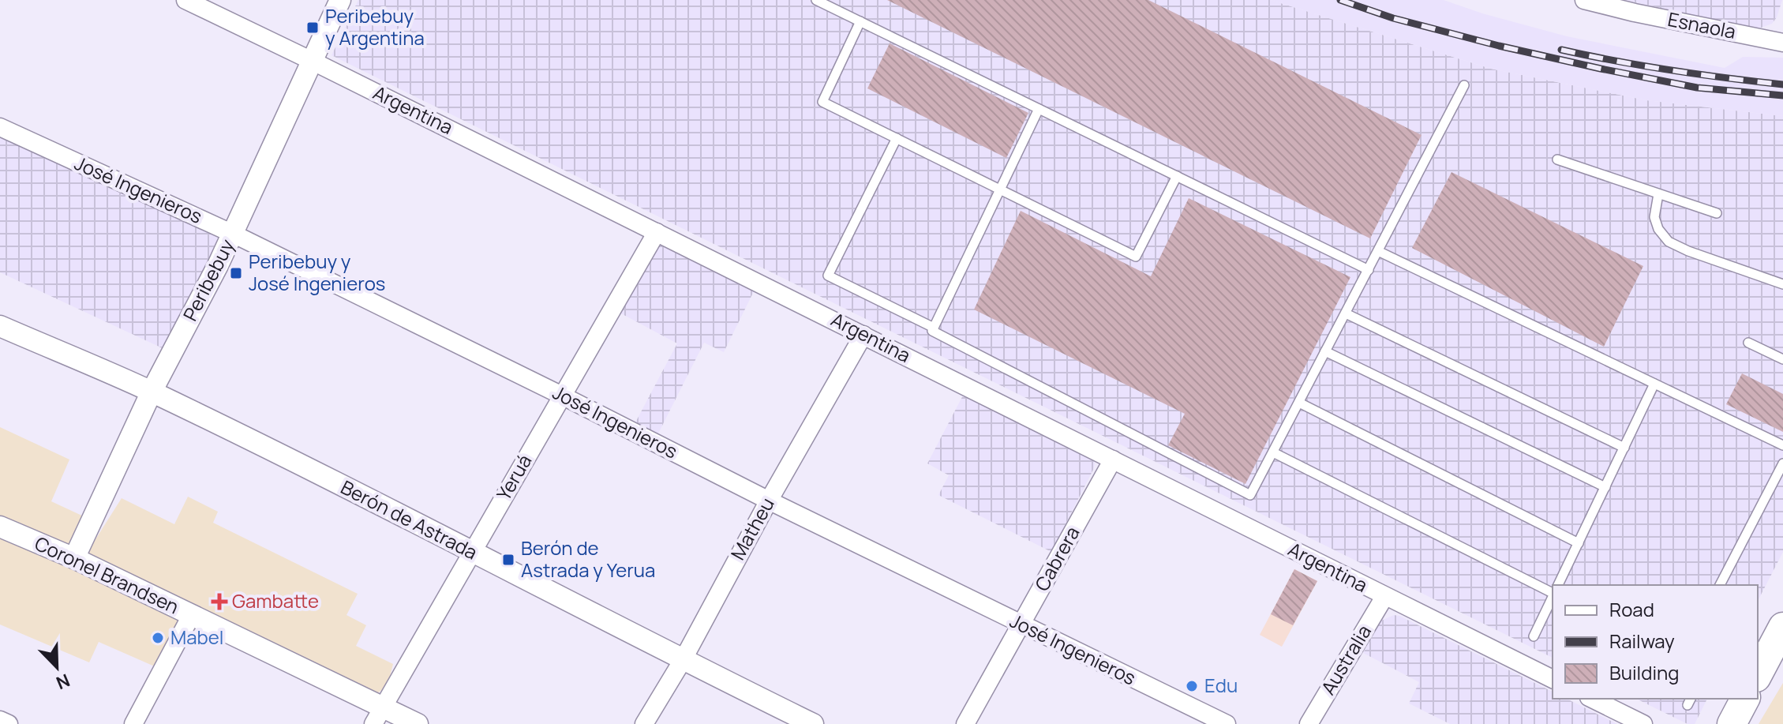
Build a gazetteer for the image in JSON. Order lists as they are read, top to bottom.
{
  "streets": {
    "street": [
      "Esnaola",
      "Argentina",
      "José Ingenieros",
      "Peribebuy",
      "Yeruá",
      "Berón de Astrada",
      "Matheu",
      "Cabrera",
      "Coronel Brandsen",
      "Australia"
    ]
  },
  "crossings": [
    ["Argentina", "Peribebuy"],
    ["Argentina", "Yeruá"],
    ["Argentina", "Matheu"],
    ["Argentina", "Cabrera"],
    ["Argentina", "Australia"],
    ["José Ingenieros", "Peribebuy"],
    ["José Ingenieros", "Yeruá"],
    ["José Ingenieros", "Matheu"],
    ["José Ingenieros", "Cabrera"],
    ["Peribebuy", "Berón de Astrada"],
    ["Peribebuy", "Coronel Brandsen"],
    ["Yeruá", "Berón de Astrada"],
    ["Yeruá", "Coronel Brandsen"],
    ["Berón de Astrada", "Matheu"]
  ],
  "places": {
    "transit": ["Peribebuy y Argentina", "Peribebuy y José Ingenieros", "Berón de Astrada y Yerua"],
    "health": ["Gambatte"],
    "other": ["Mabel", "Edu"]
  },
  "legend": ["Road", "Railway", "Building"],
  "north": "bottom right"
}
